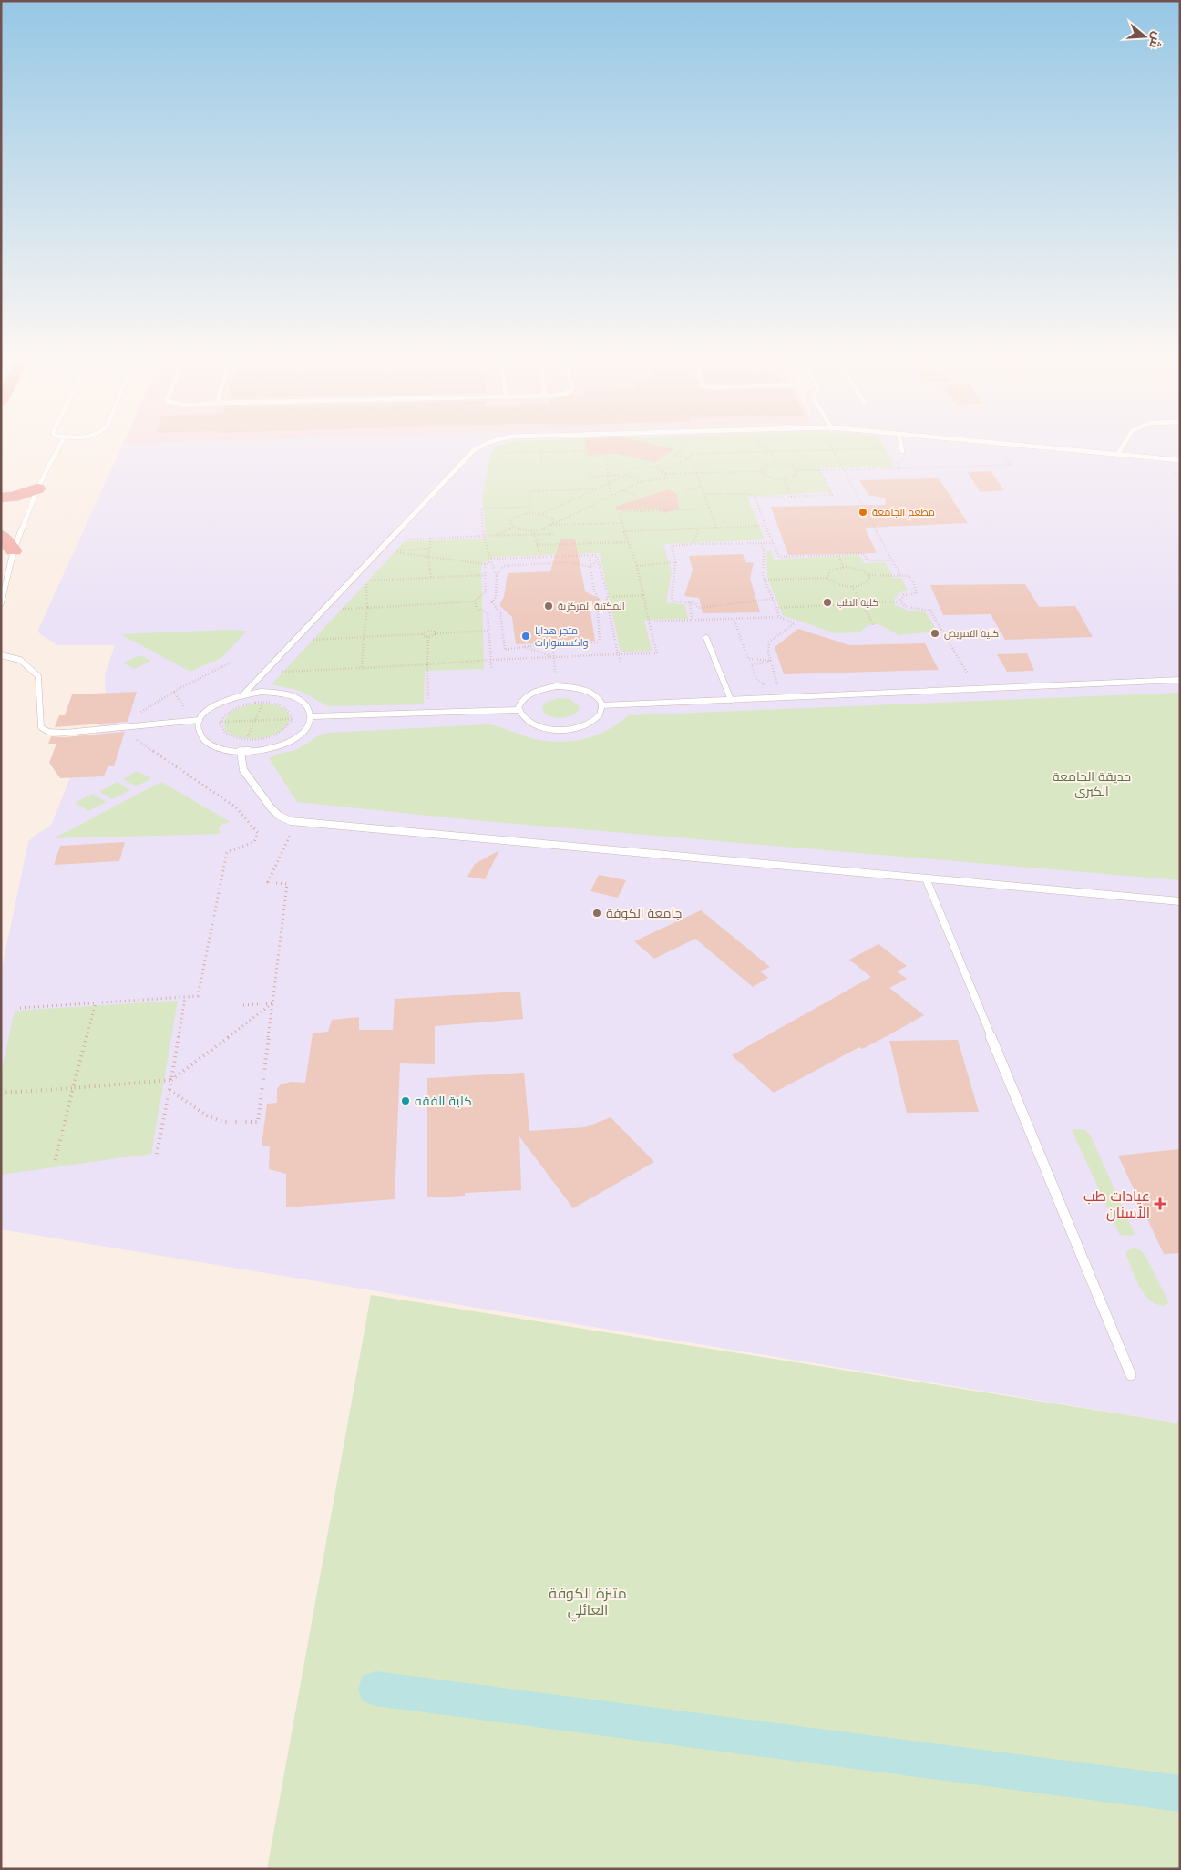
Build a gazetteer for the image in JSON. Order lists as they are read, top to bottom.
{
  "parks": ["حديقة الجامعة الكبرى", "متنزة الكوفة العائلي"],
  "places": {
    "other": [
      "مطعم الجامعة",
      "كلية الطب",
      "المكتبة المركزية",
      "كلية التمريض",
      "متجر هدايا واكسسوارات",
      "جامعة الكوفة",
      "كلية الفقه"
    ],
    "health": ["عيادات طب الأسنان"]
  },
  "north": "right"
}
